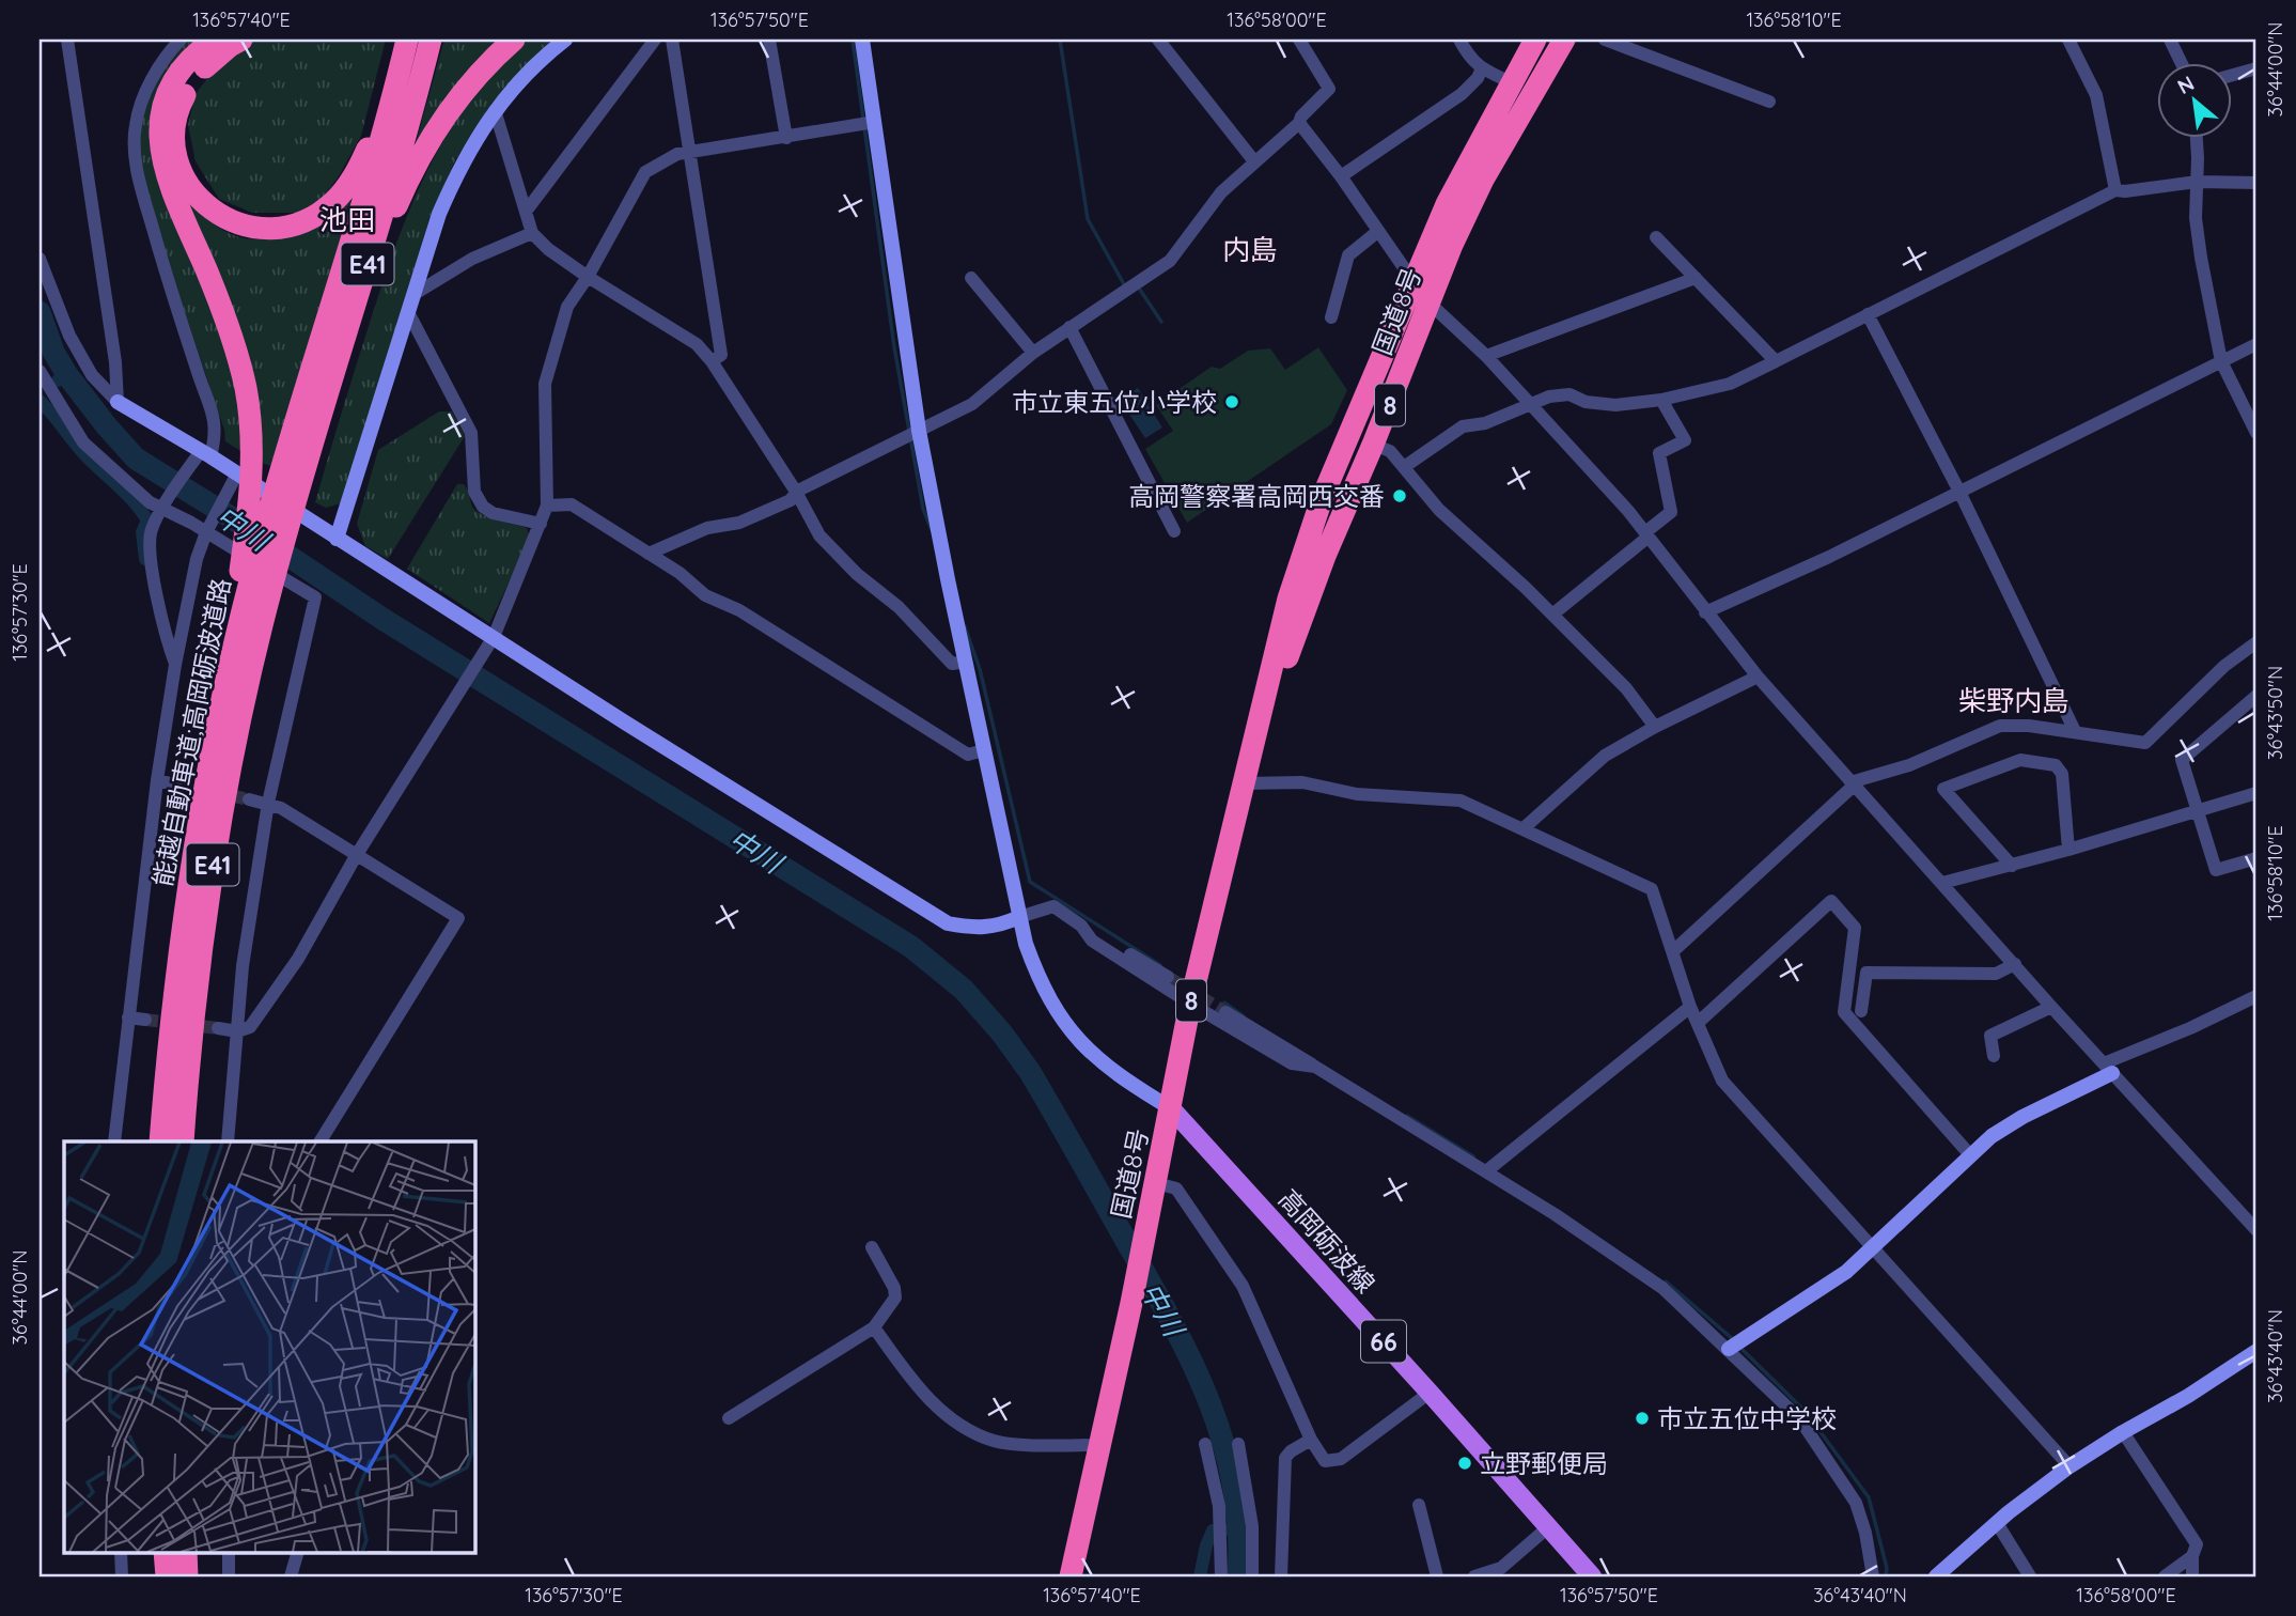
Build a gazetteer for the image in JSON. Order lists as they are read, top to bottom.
{
  "streets": {
    "highway": [
      "E41",
      "国道8号",
      "8",
      "能越自動車道;高岡砺波道路"
    ],
    "main road": ["高岡砺波線", "66"]
  },
  "crossings": [
    ["国道8号", "高岡砺波線"]
  ],
  "districts": ["池田", "内島", "柴野内島"],
  "water": ["中川"],
  "places": [
    "市立東五位小学校",
    "高岡警察署高岡西交番",
    "市立五位中学校",
    "立野郵便局"
  ],
  "north": "top left",
  "coordinates": [
    "136°57'40\"E",
    "136°57'50\"E",
    "136°58'00\"E",
    "136°58'10\"E",
    "36°44'00\"N",
    "136°57'30\"E",
    "36°43'50\"N",
    "36°43'40\"N"
  ]
}
